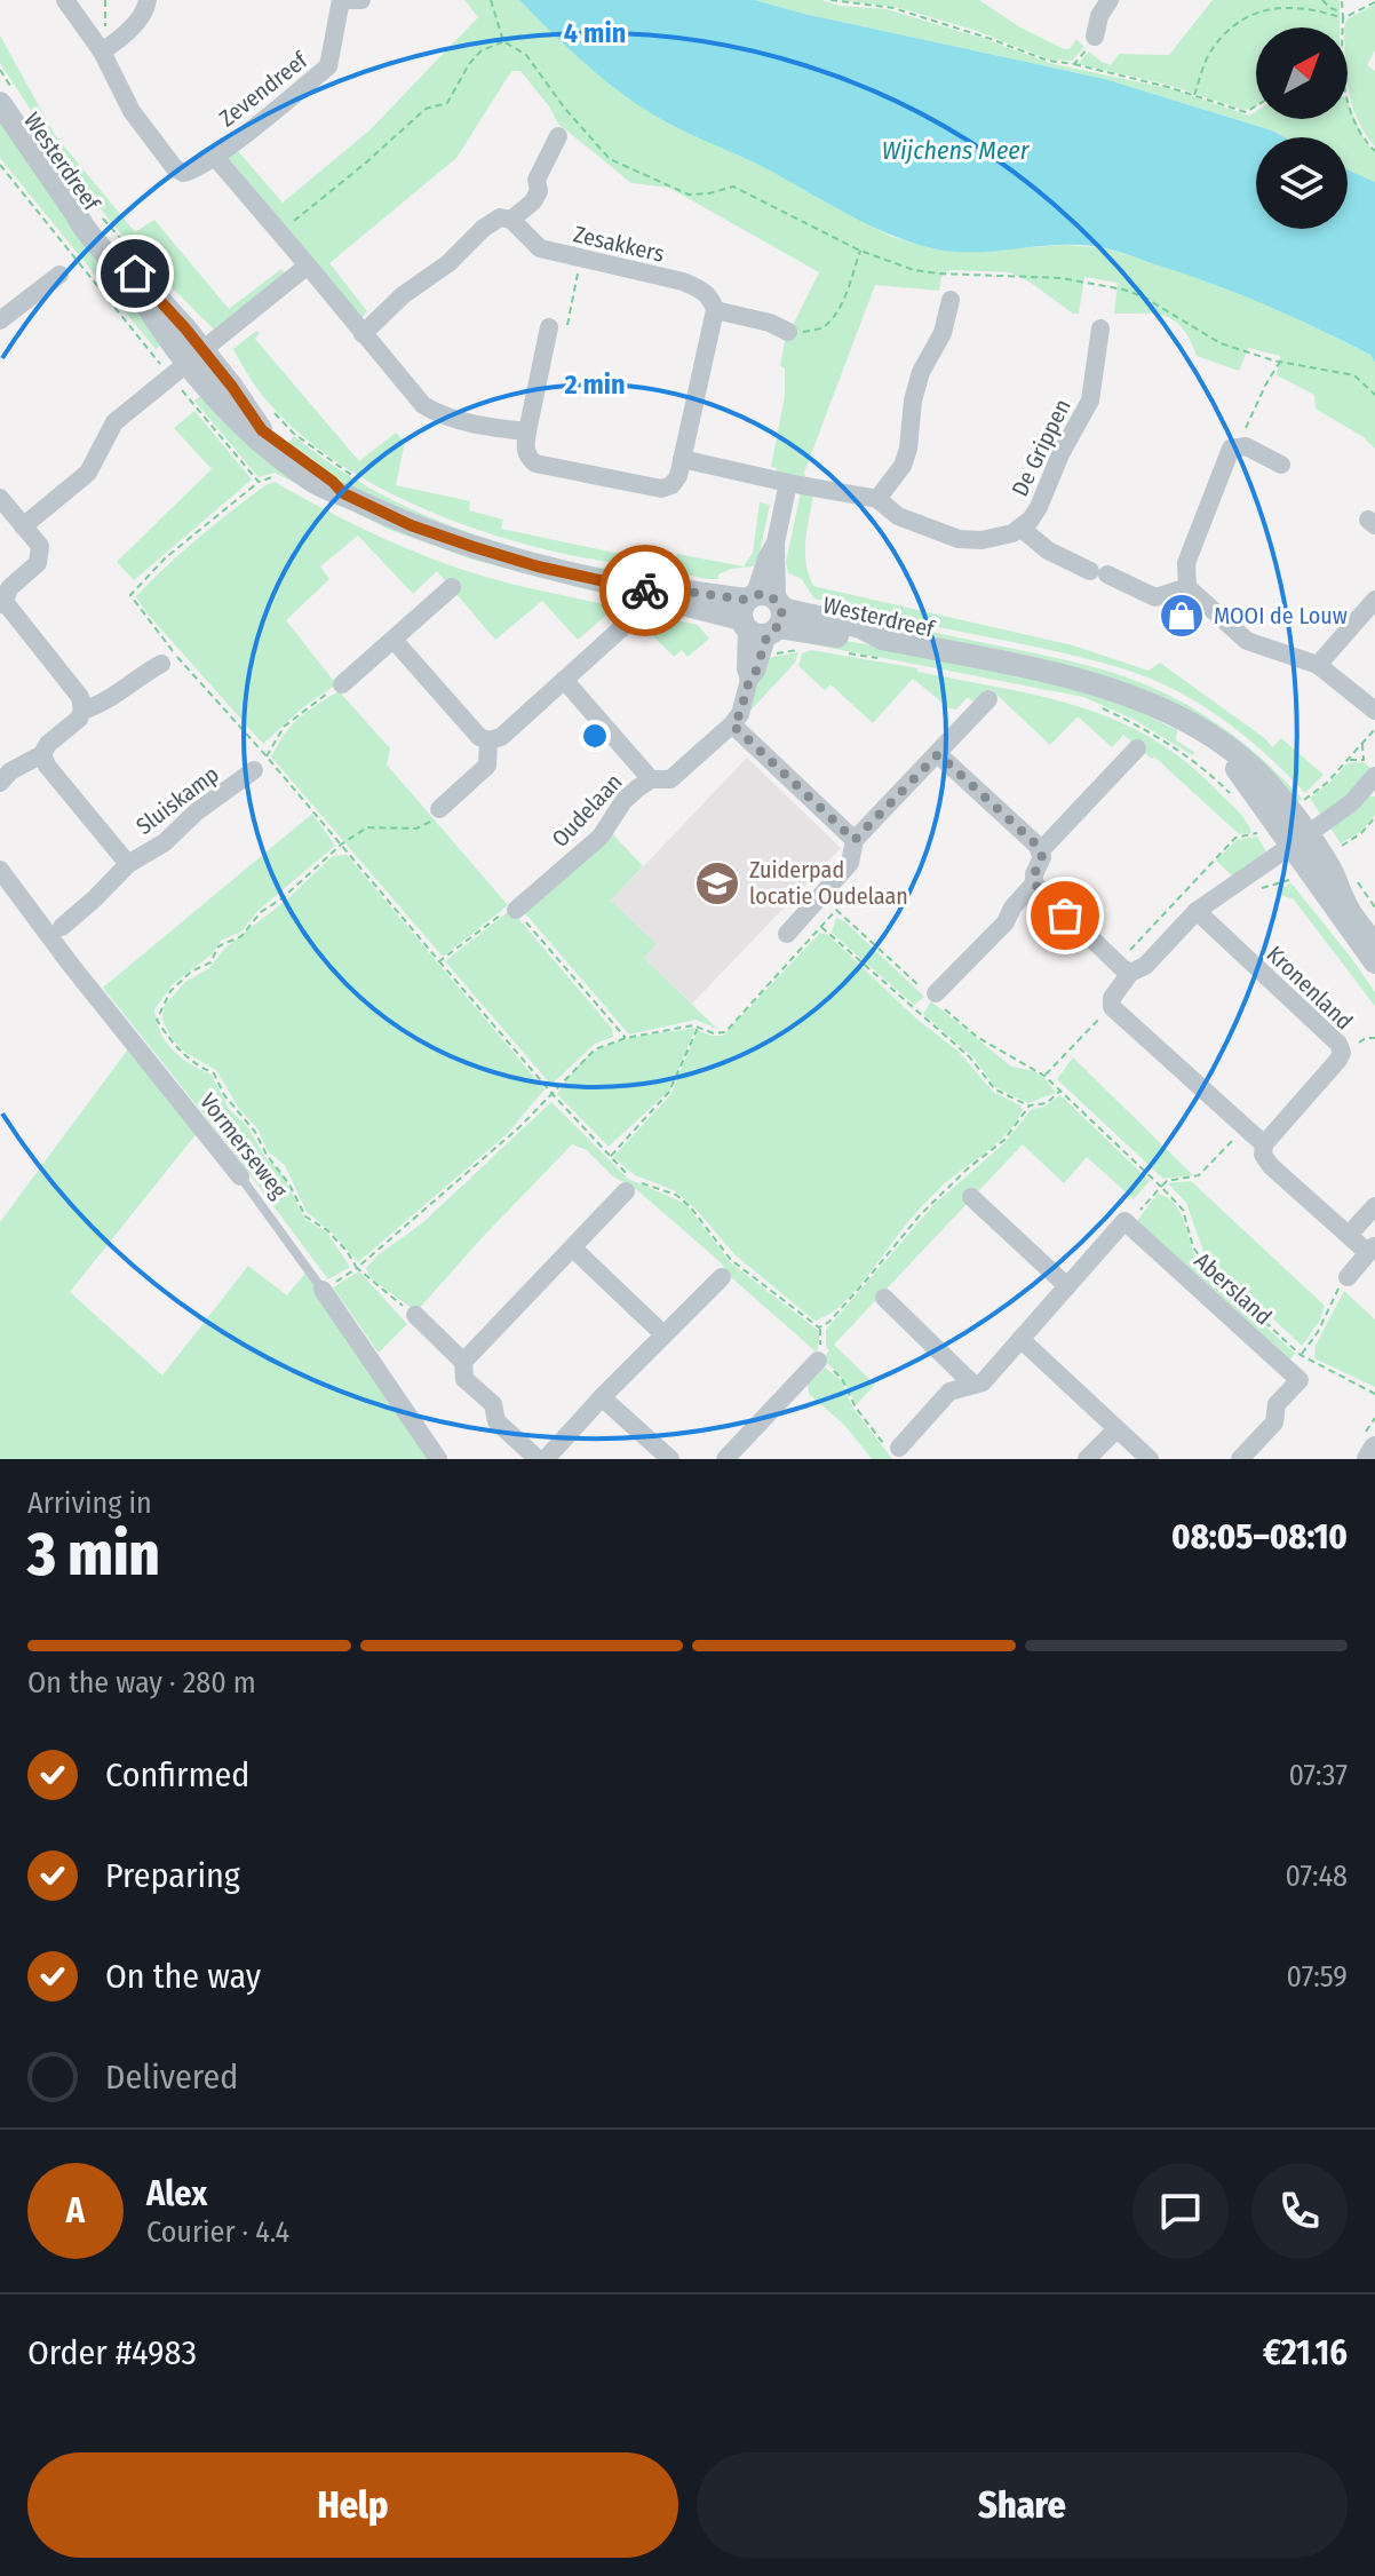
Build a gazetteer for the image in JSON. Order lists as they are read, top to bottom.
{
  "streets": {
    "street": [
      "Zevendreef",
      "Westerdreef",
      "Zesakkers",
      "De Grippen",
      "Sluiskamp",
      "Oudelaan",
      "Kronenland",
      "Vormerseweg",
      "Abersland"
    ]
  },
  "crossings": [
    ["Westerdreef", "Oudelaan"]
  ],
  "water": ["Wijchens Meer"],
  "places": {
    "shop": ["MOOI de Louw"],
    "school or university": ["Zuiderpad locatie Oudelaan"]
  },
  "north": "top right",
  "page": {
    "heading": ["3 min", "Arriving in", "08:05–08:10"],
    "panel": [
      "Alex",
      "Courier · 4.4",
      "Order #4983",
      "€21.16"
    ],
    "bar": "On the way · 280 m",
    "list": [
      ["Confirmed", "07:37"],
      ["Preparing", "07:48"],
      ["On the way", "07:59"],
      "Delivered"
    ],
    "round": "A",
    "buttons": ["Help", "Share"]
  },
  "rings": ["4 min", "2 min"]
}
